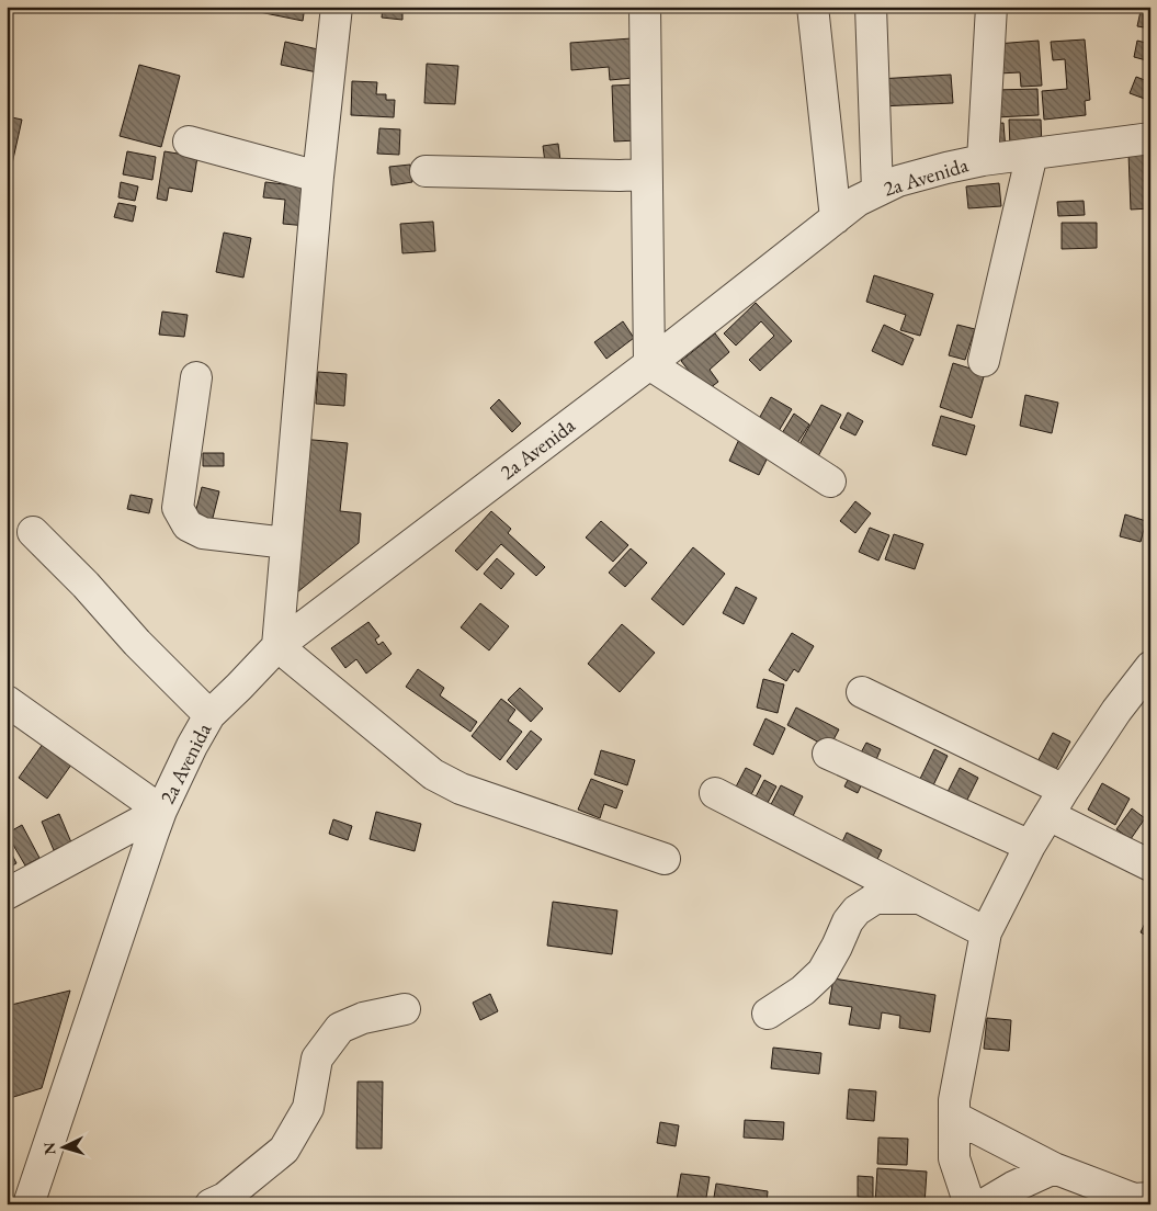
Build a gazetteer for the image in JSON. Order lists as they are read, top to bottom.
{
  "streets": {
    "street": ["2a Avenida"]
  },
  "north": "left"
}
